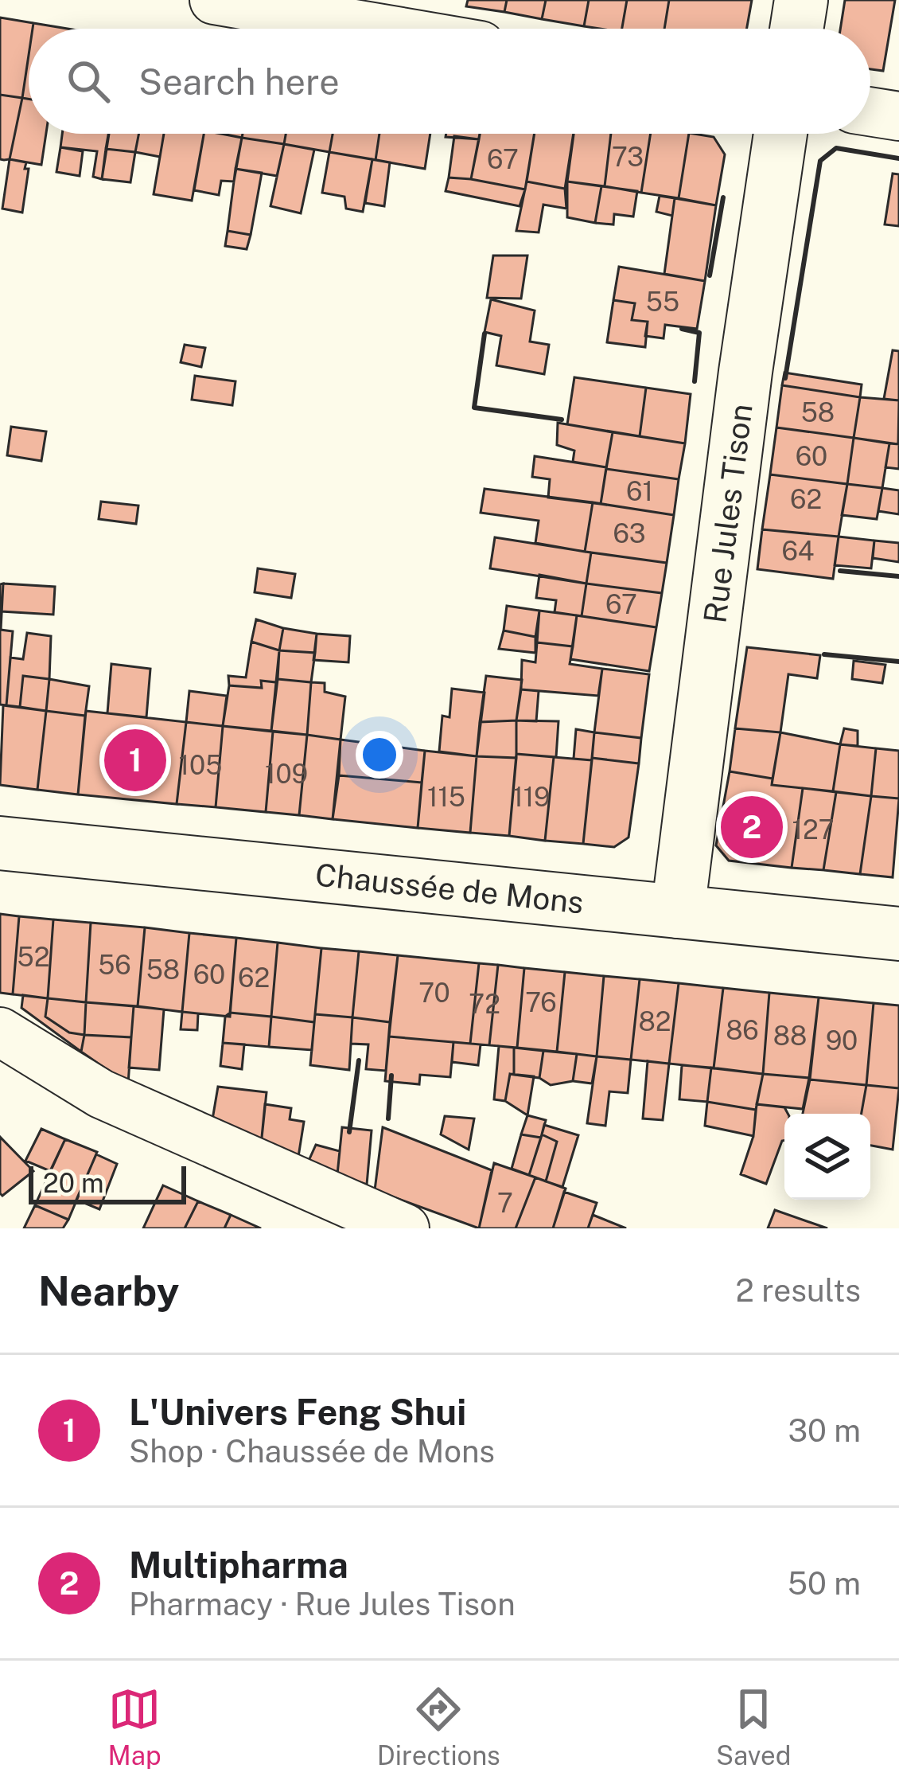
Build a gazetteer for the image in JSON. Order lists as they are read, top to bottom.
{
  "streets": {
    "main road": ["Rue Jules Tison", "Chaussée de Mons"]
  },
  "crossings": [
    ["Rue Jules Tison", "Chaussée de Mons"]
  ],
  "house_numbers": [
    "73",
    "67",
    "55",
    "58",
    "60",
    "61",
    "62",
    "63",
    "64",
    "67",
    "105",
    "109",
    "115",
    "119",
    "127",
    "52",
    "56",
    "58",
    "60",
    "62",
    "70",
    "76",
    "72",
    "82",
    "86",
    "88",
    "90",
    "7"
  ],
  "scale_bar": "20 m",
  "page": {
    "search": "Search here",
    "pins": ["1", "2"],
    "scale": "20 m",
    "heading": ["Nearby", "2 results"],
    "list": [
      {
        "mark": "1",
        "name": "L'Univers Feng Shui",
        "note": "Shop · Chaussée de Mons",
        "value": "30 m"
      },
      {
        "mark": "2",
        "name": "Multipharma",
        "note": "Pharmacy · Rue Jules Tison",
        "value": "50 m"
      }
    ],
    "nav": ["Map", "Directions", "Saved"]
  }
}
